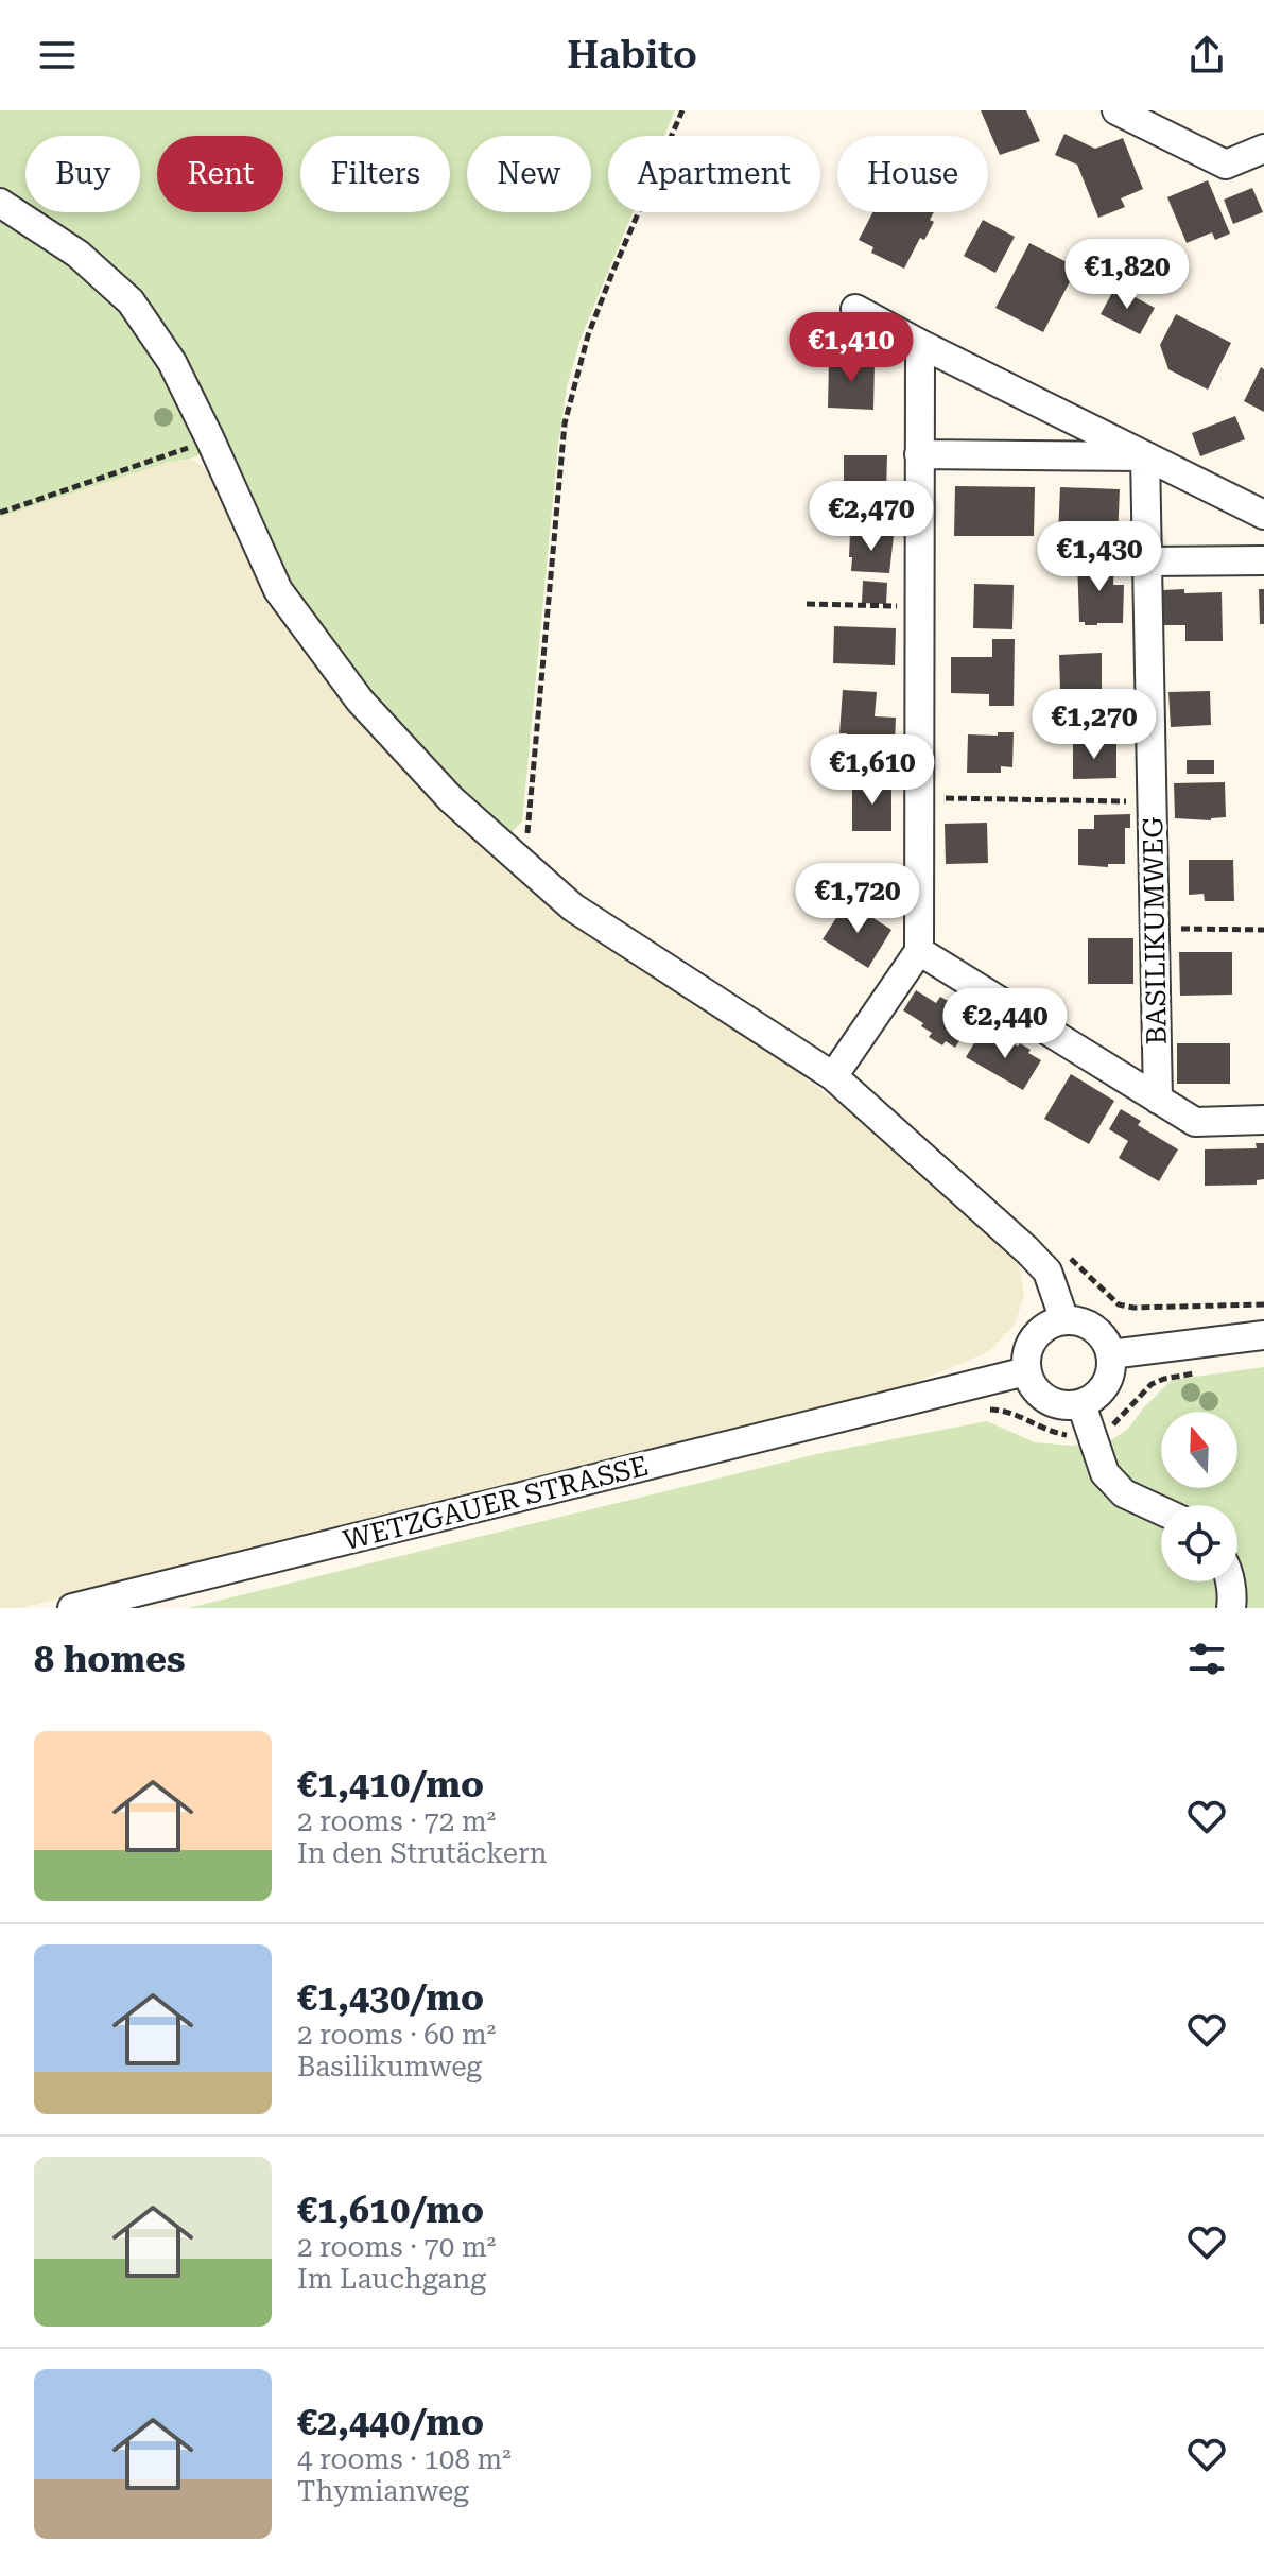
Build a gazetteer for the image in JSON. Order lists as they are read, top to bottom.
{
  "streets": {
    "street": ["BASILIKUMWEG", "WETZGAUER STRASSE"]
  },
  "north": "top",
  "page": {
    "header": "Habito",
    "chip": [
      "Buy",
      "Rent",
      "Filters",
      "New",
      "Apartment",
      "House"
    ],
    "price": [
      "€1,820",
      "€1,410",
      "€2,470",
      "€1,430",
      "€1,270",
      "€1,610",
      "€1,720",
      "€2,440"
    ],
    "heading": "8 homes",
    "list": [
      {
        "name": "€1,410/mo",
        "note": "2 rooms · 72 m² · In den Strutäckern"
      },
      {
        "name": "€1,430/mo",
        "note": "2 rooms · 60 m² · Basilikumweg"
      },
      {
        "name": "€1,610/mo",
        "note": "2 rooms · 70 m² · Im Lauchgang"
      },
      {
        "name": "€2,440/mo",
        "note": "4 rooms · 108 m² · Thymianweg"
      }
    ]
  }
}
